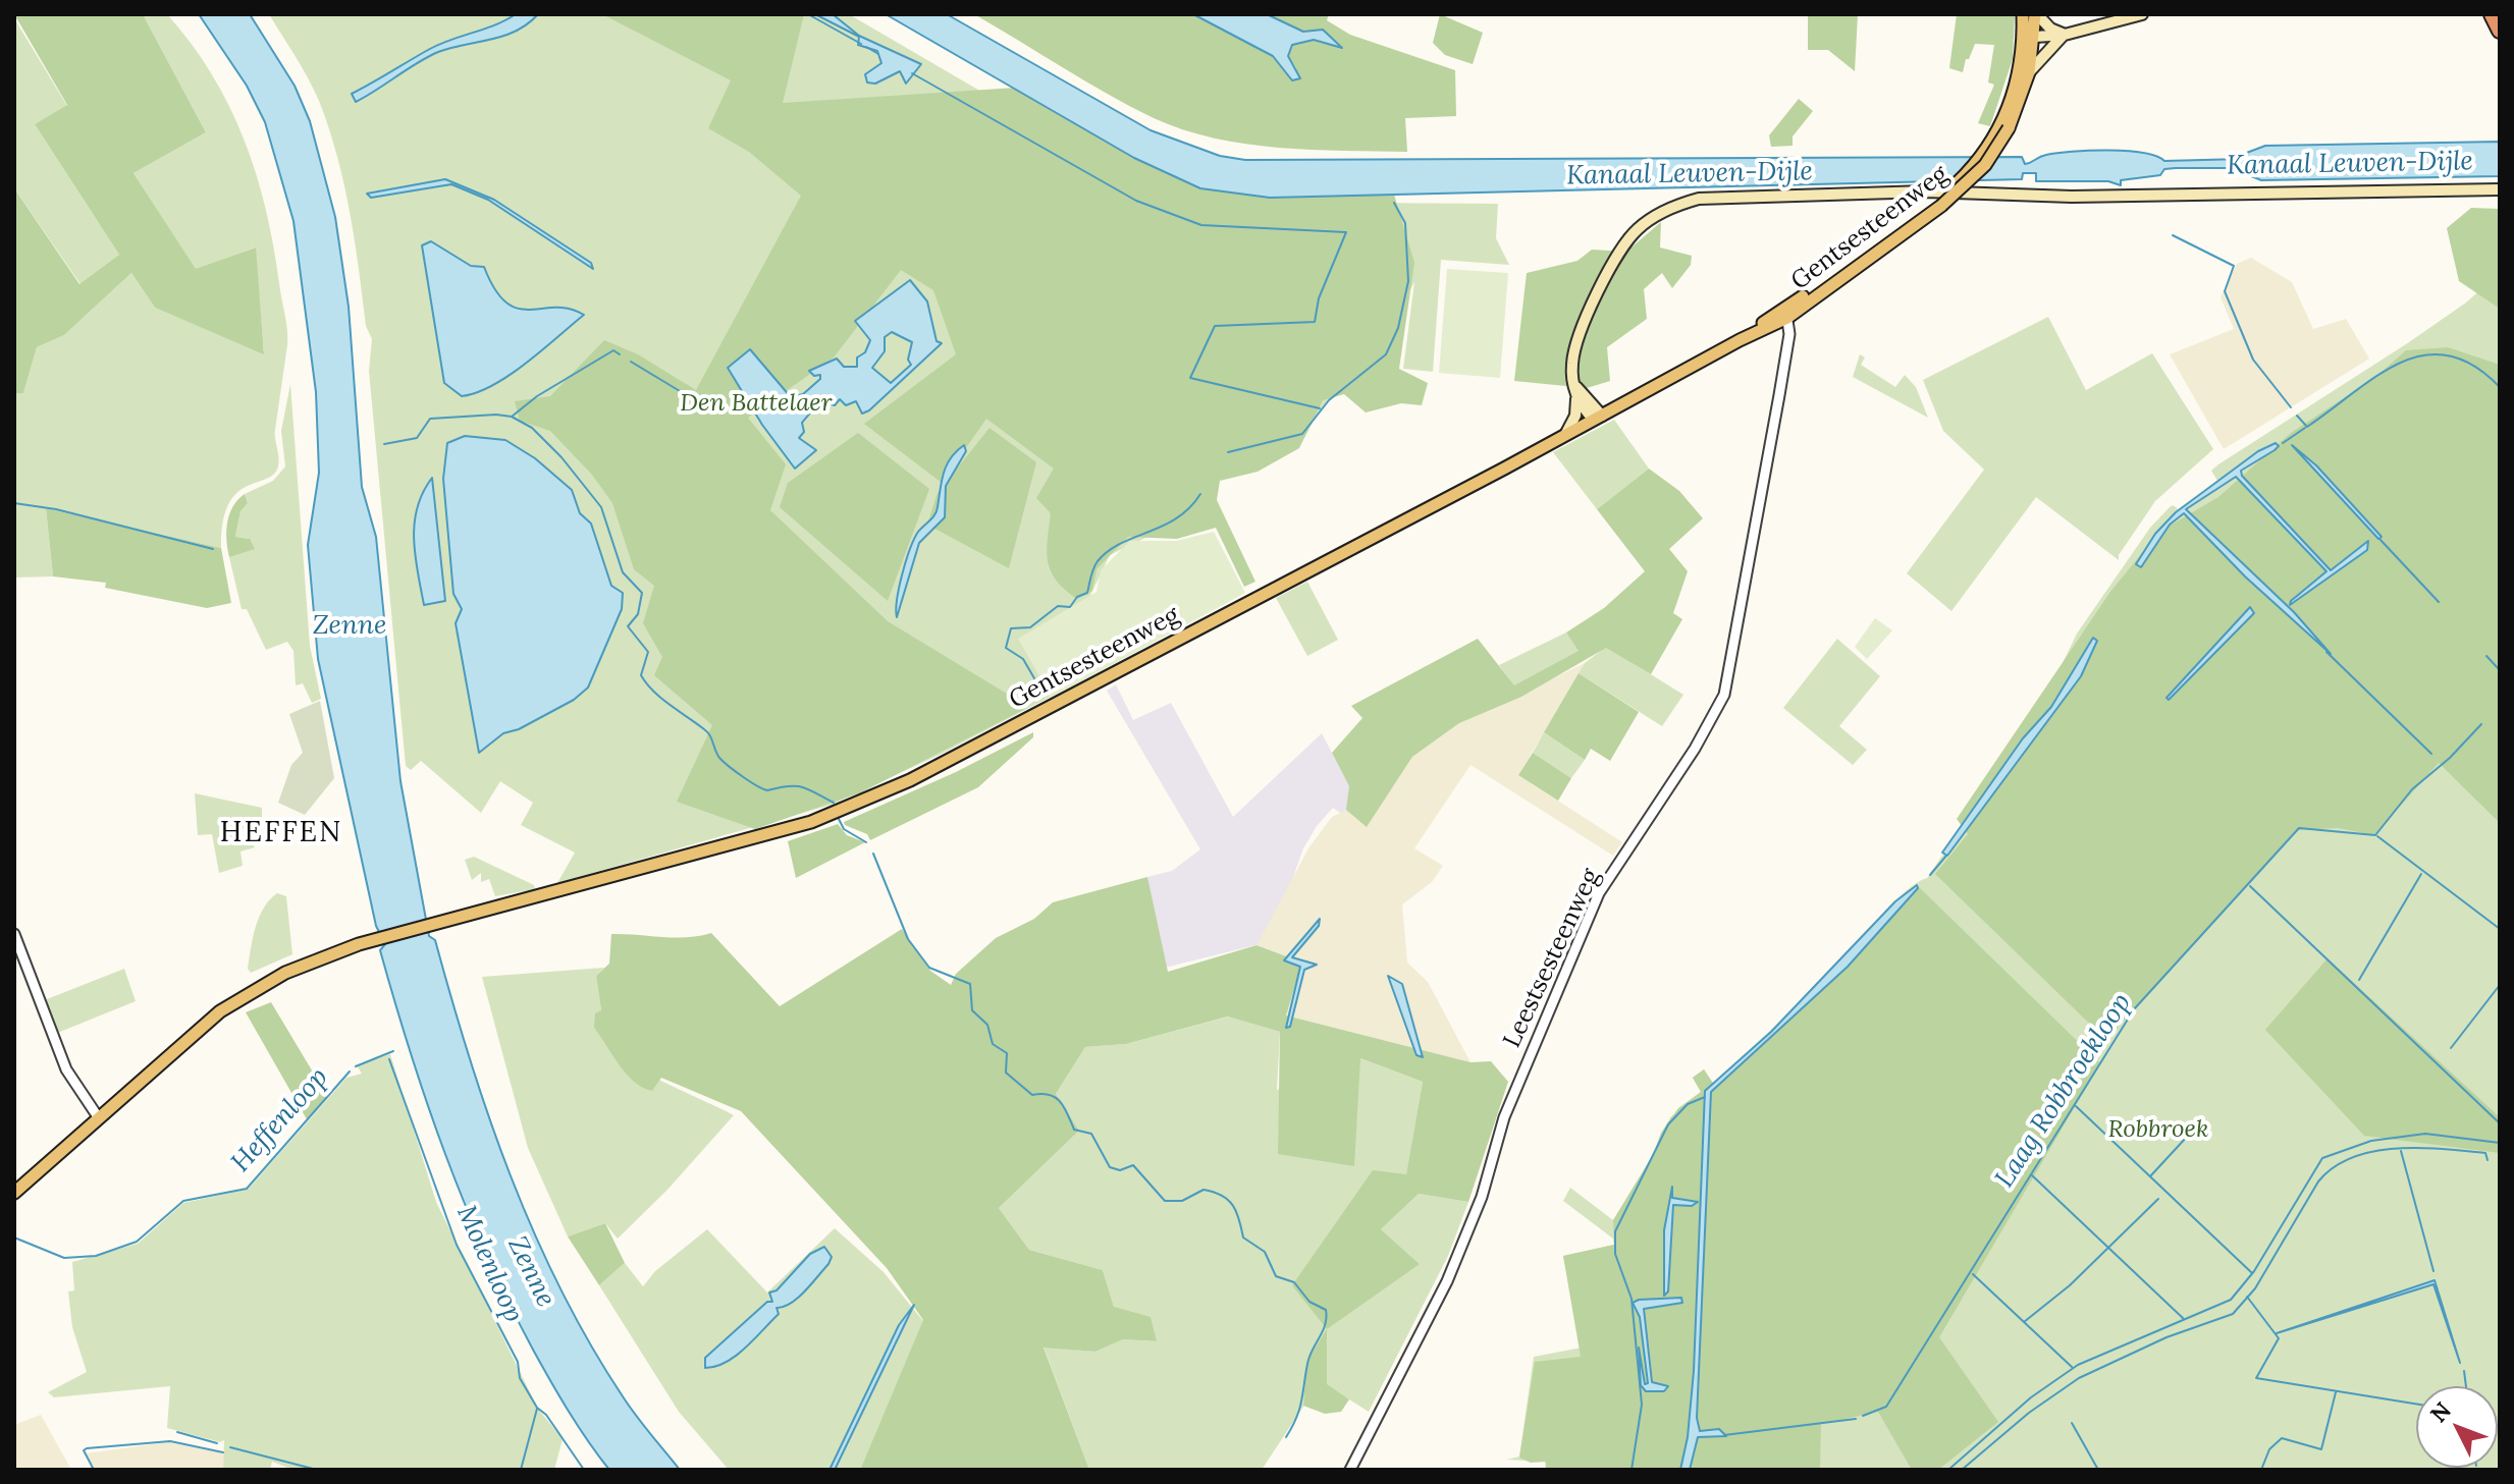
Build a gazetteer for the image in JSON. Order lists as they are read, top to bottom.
{
  "streets": {
    "main road": ["Gentsesteenweg"],
    "street": ["Leestsesteenweg"]
  },
  "crossings": [
    ["Gentsesteenweg", "Leestsesteenweg"]
  ],
  "districts": ["HEFFEN"],
  "water": [
    "Kanaal Leuven-Dijle",
    "Zenne",
    "Laag Robbroekloop",
    "Heffenloop",
    "Molenloop"
  ],
  "parks": ["Den Battelaer", "Robbroek"],
  "north": "top left"
}
